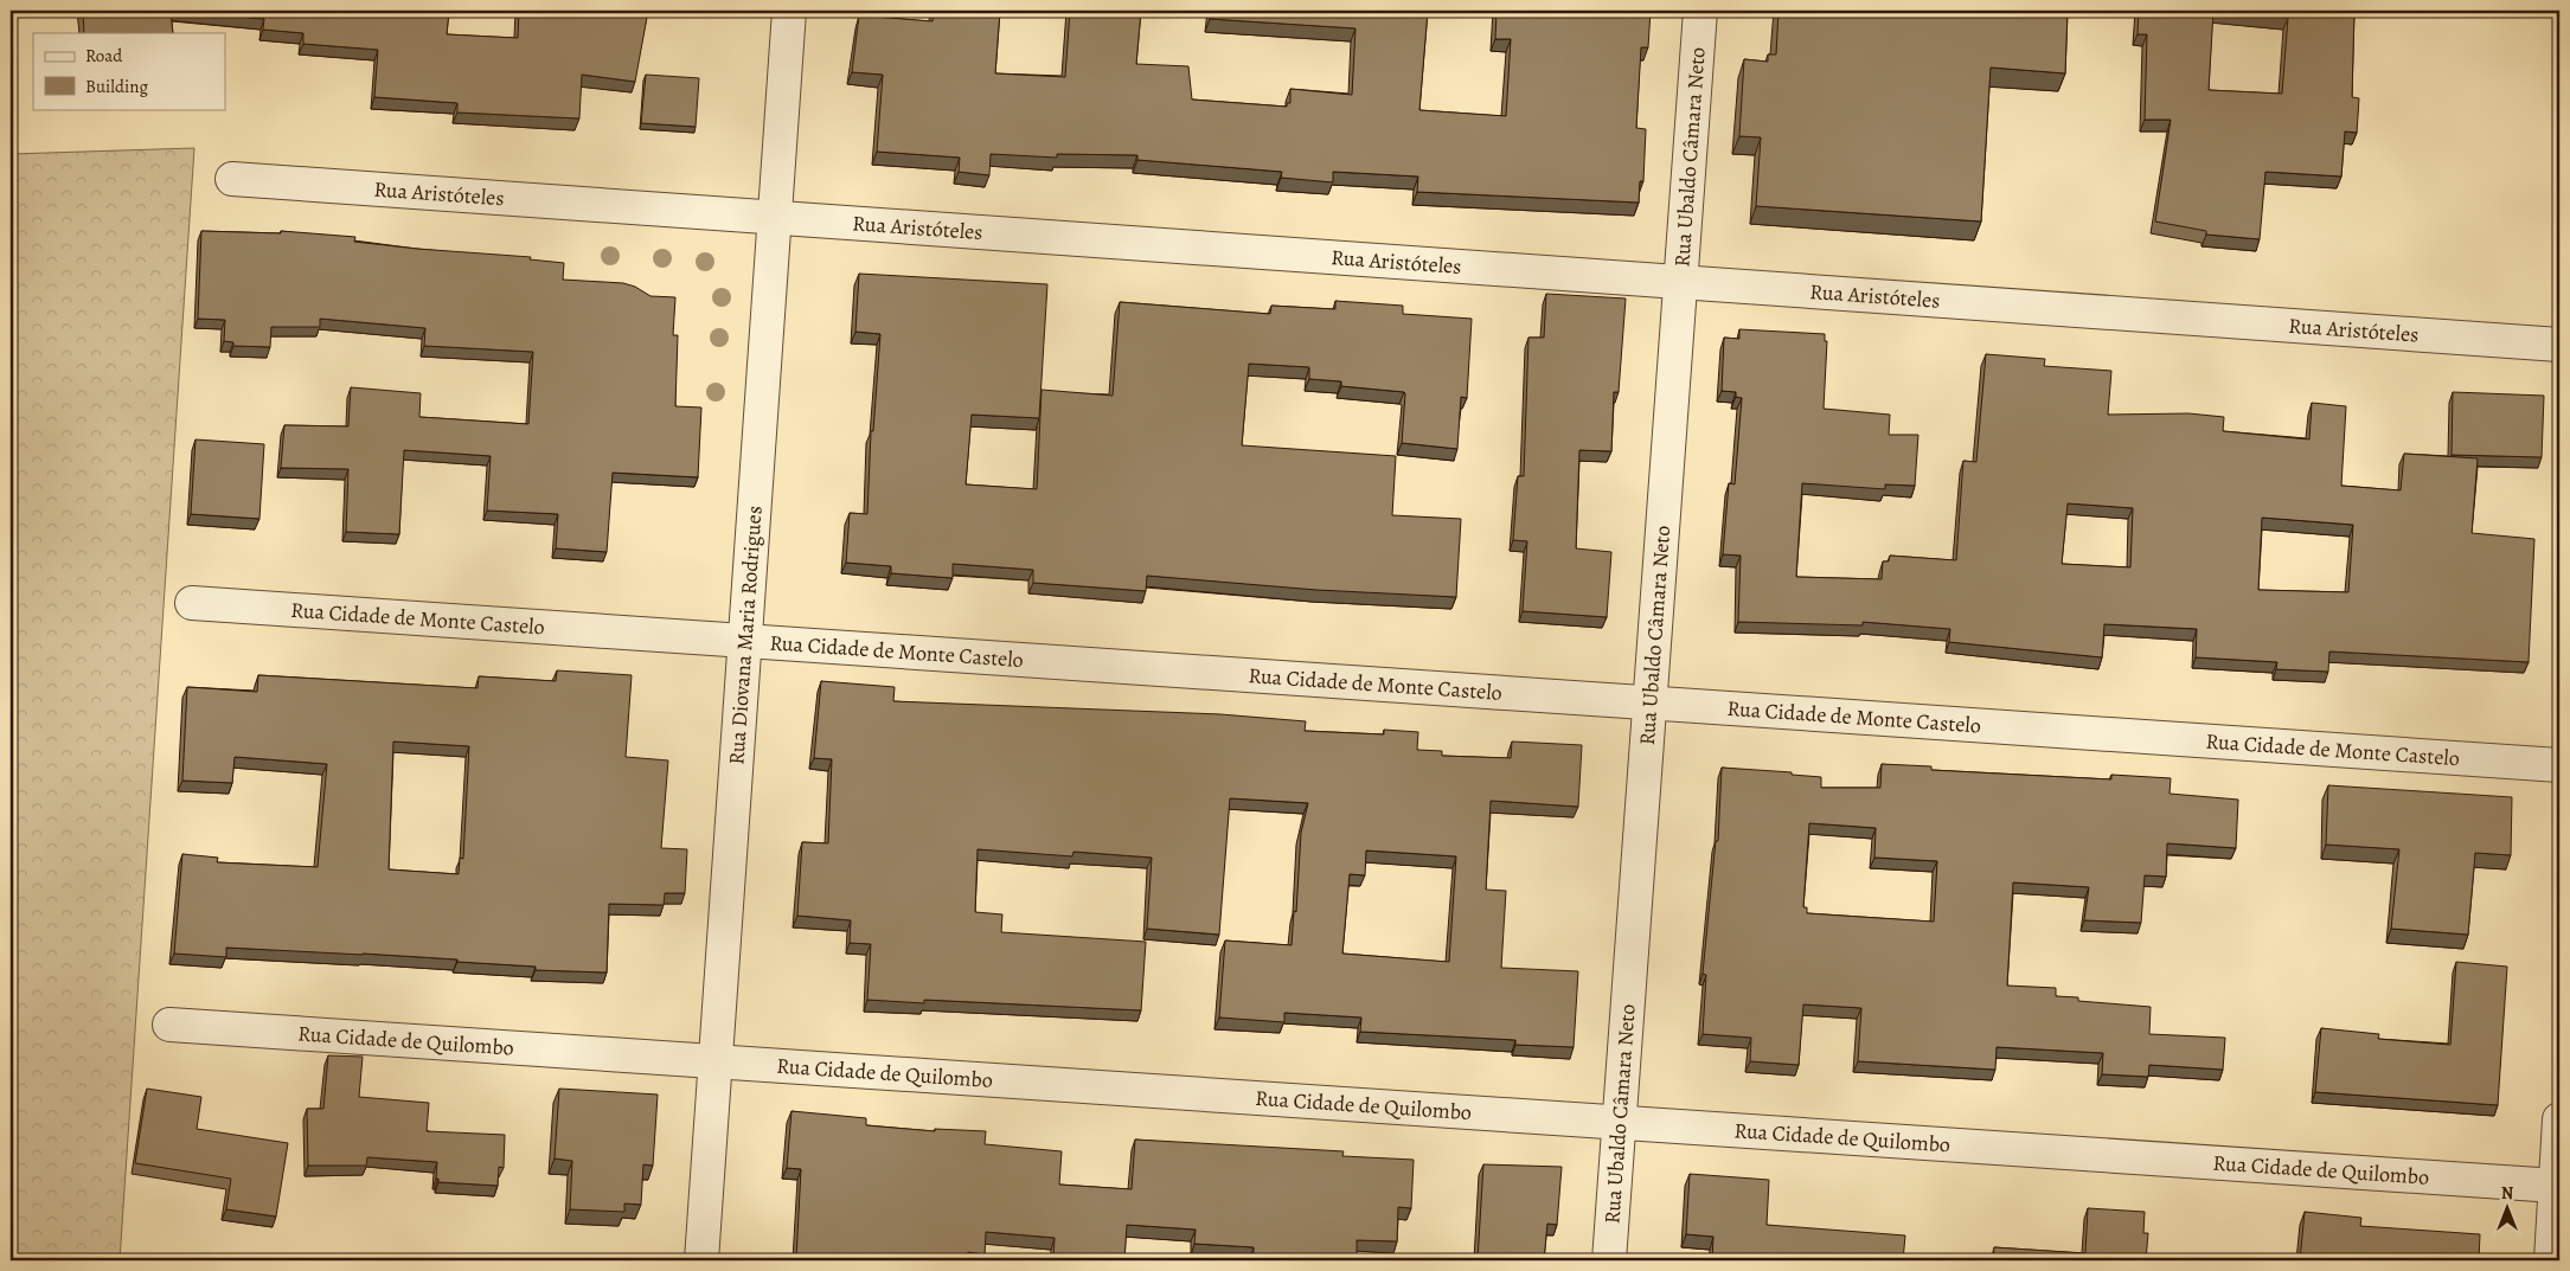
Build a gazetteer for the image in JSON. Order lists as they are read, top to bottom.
{
  "streets": {
    "street": [
      "Rua Ubaldo Câmara Neto",
      "Rua Aristóteles",
      "Rua Cidade de Monte Castelo",
      "Rua Diovana Maria Rodrigues",
      "Rua Cidade de Quilombo"
    ]
  },
  "crossings": [
    ["Rua Ubaldo Câmara Neto", "Rua Aristóteles"],
    ["Rua Ubaldo Câmara Neto", "Rua Cidade de Monte Castelo"],
    ["Rua Ubaldo Câmara Neto", "Rua Cidade de Quilombo"],
    ["Rua Aristóteles", "Rua Diovana Maria Rodrigues"],
    ["Rua Cidade de Monte Castelo", "Rua Diovana Maria Rodrigues"],
    ["Rua Diovana Maria Rodrigues", "Rua Cidade de Quilombo"]
  ],
  "legend": ["Road", "Building"],
  "north": "top"
}
